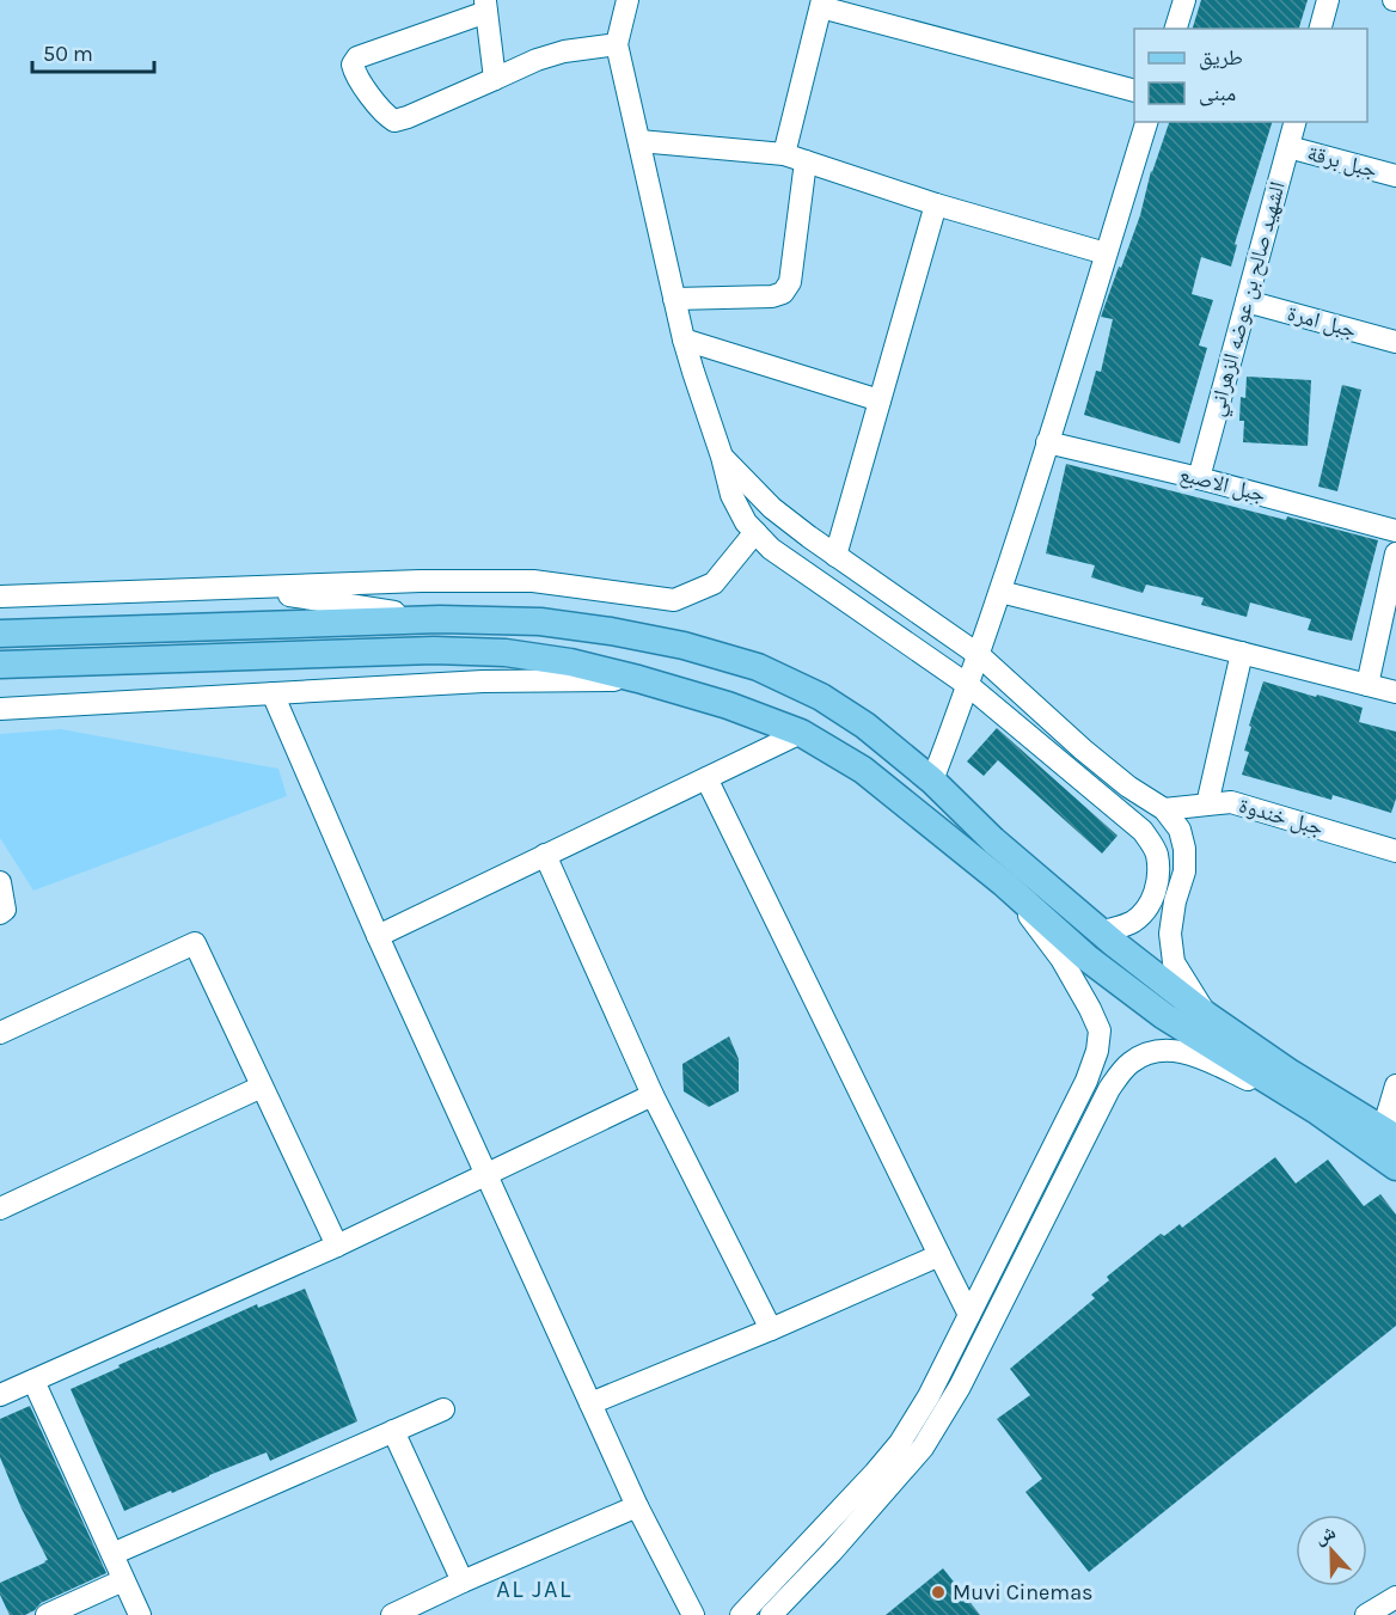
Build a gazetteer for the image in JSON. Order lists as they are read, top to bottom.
{
  "streets": {
    "street": [
      "جبل برقة",
      "الشهيد صالح بن عوضه الزهراني",
      "جبل امرة",
      "جبل الاصبع",
      "جبل خندوة"
    ]
  },
  "crossings": [
    ["جبل برقة", "الشهيد صالح بن عوضه الزهراني"],
    ["الشهيد صالح بن عوضه الزهراني", "جبل امرة"],
    ["الشهيد صالح بن عوضه الزهراني", "جبل الاصبع"]
  ],
  "districts": ["AL JAL"],
  "places": ["Muvi Cinemas"],
  "legend": ["طريق", "مبنى"],
  "scale_bar": "50 m",
  "north": "top"
}
